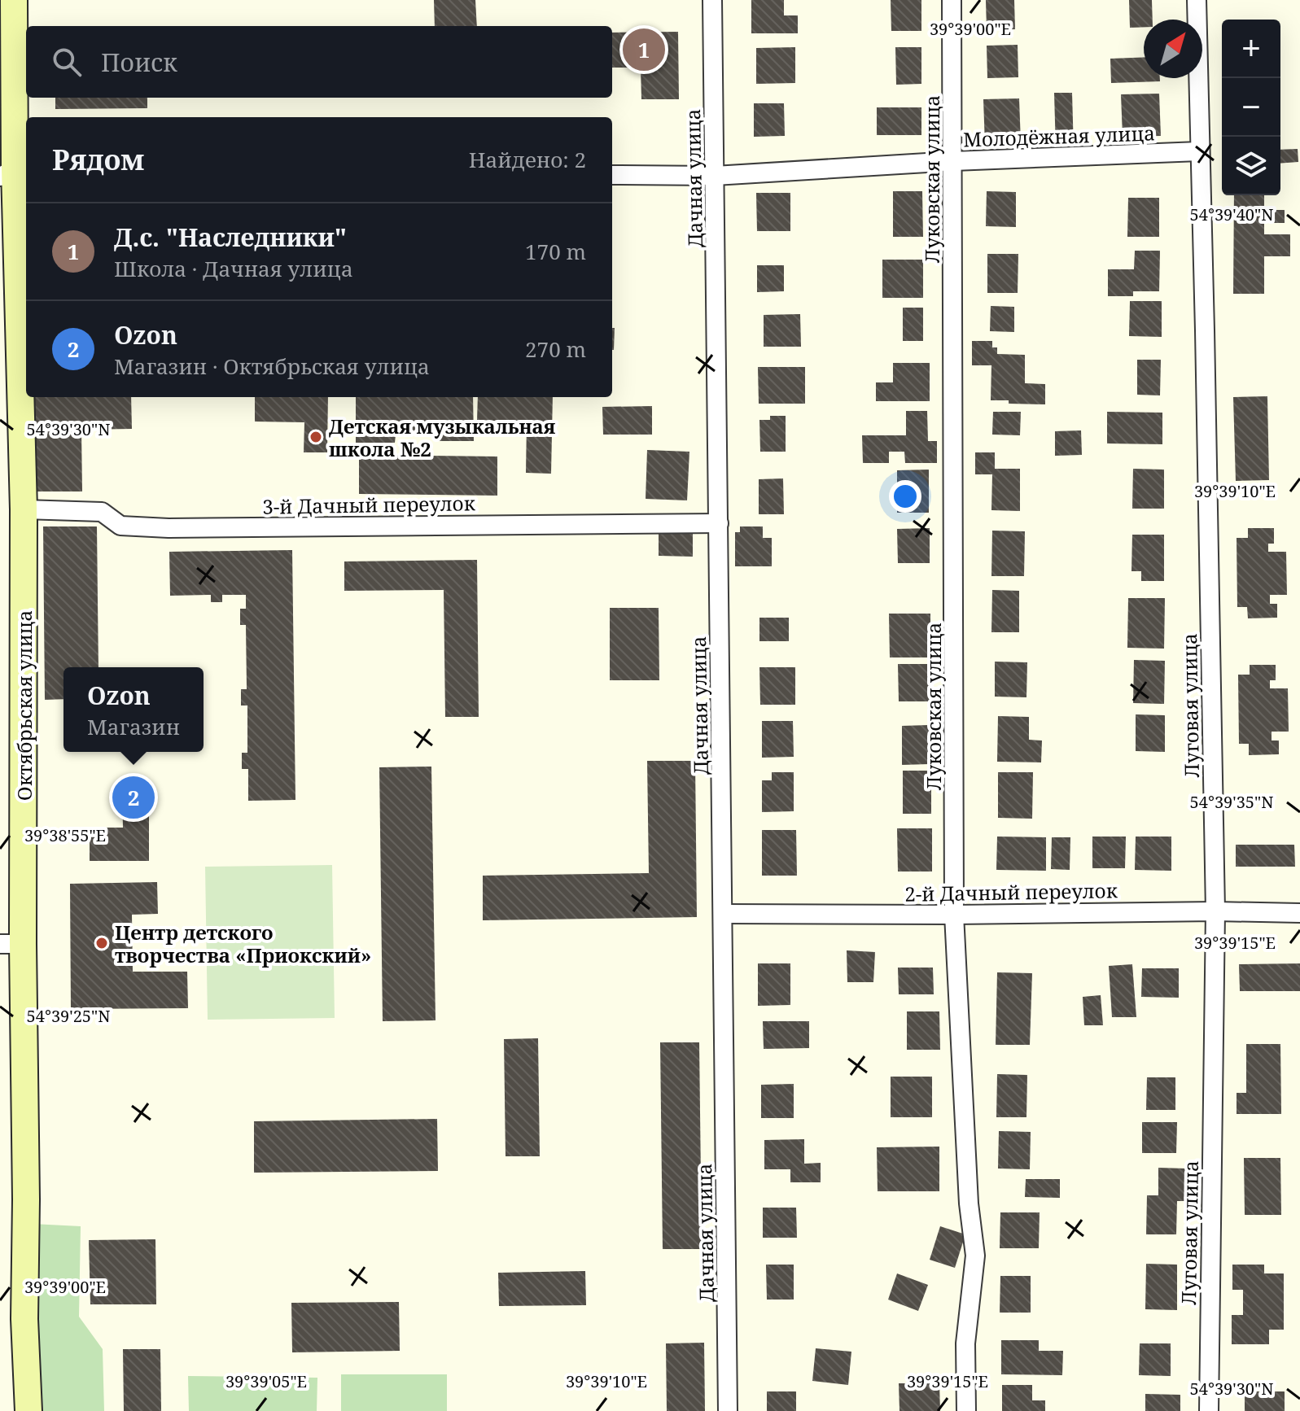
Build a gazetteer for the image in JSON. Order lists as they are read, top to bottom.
{
  "streets": {
    "main road": ["Октябрьская улица"],
    "street": [
      "Молодёжная улица",
      "Дачная улица",
      "Луковская улица",
      "3-й Дачный переулок",
      "Луговая улица",
      "2-й Дачный переулок"
    ]
  },
  "crossings": [
    ["Молодёжная улица", "Дачная улица"],
    ["Молодёжная улица", "Луковская улица"],
    ["Молодёжная улица", "Луговая улица"],
    ["Дачная улица", "3-й Дачный переулок"],
    ["Дачная улица", "2-й Дачный переулок"],
    ["Луковская улица", "2-й Дачный переулок"],
    ["3-й Дачный переулок", "Октябрьская улица"],
    ["Луговая улица", "2-й Дачный переулок"]
  ],
  "places": ["Детская музыкальная школа №2", "Центр детского творчества «Приокский»"],
  "north": "top right",
  "page": {
    "map_buttons": ["+", "−"],
    "pins": ["1", "2"],
    "search": "Поиск",
    "heading": ["Рядом", "Найдено: 2"],
    "list": [
      {
        "mark": "1",
        "name": "Д.с. \"Наследники\"",
        "note": "Школа · Дачная улица",
        "value": "170 m"
      },
      {
        "mark": "2",
        "name": "Ozon",
        "note": "Магазин · Октябрьская улица",
        "value": "270 m"
      }
    ],
    "popup": ["Ozon", "Магазин"]
  },
  "coordinates": [
    "39°39'00\"E",
    "54°39'40\"N",
    "54°39'30\"N",
    "39°39'10\"E",
    "54°39'35\"N",
    "39°38'55\"E",
    "39°39'15\"E",
    "54°39'25\"N",
    "39°39'05\"E"
  ]
}
